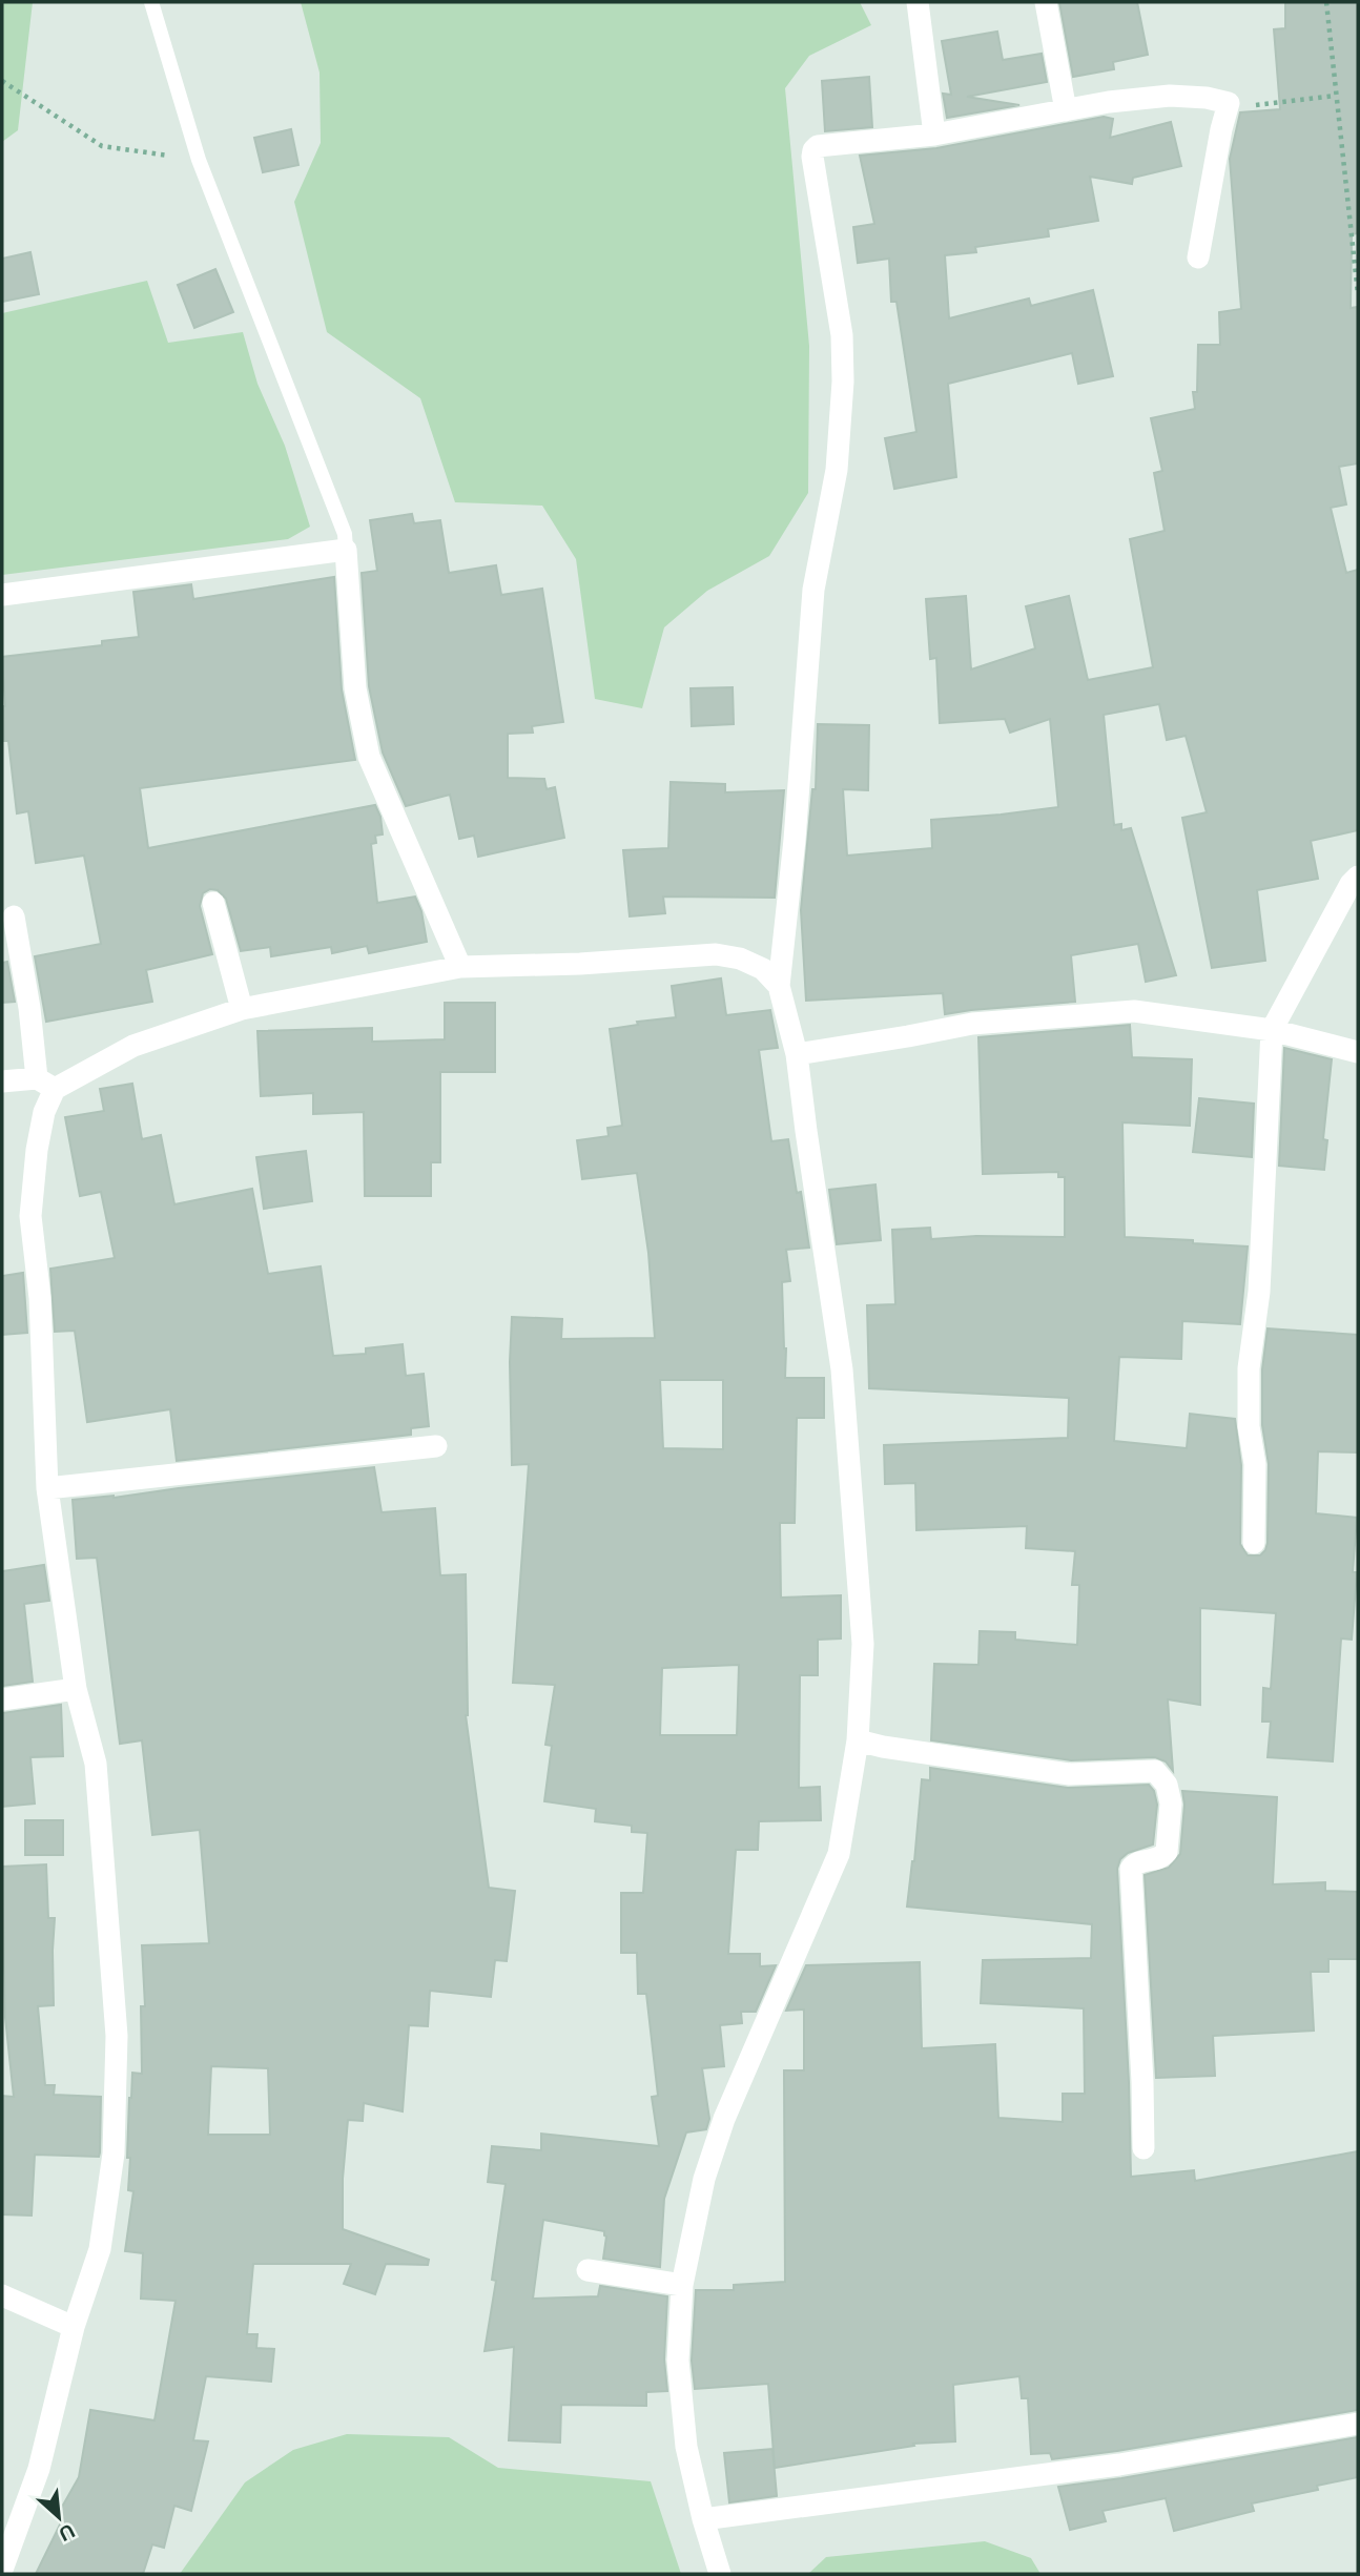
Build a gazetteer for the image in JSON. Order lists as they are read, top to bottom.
{
  "north": "bottom right"
}
